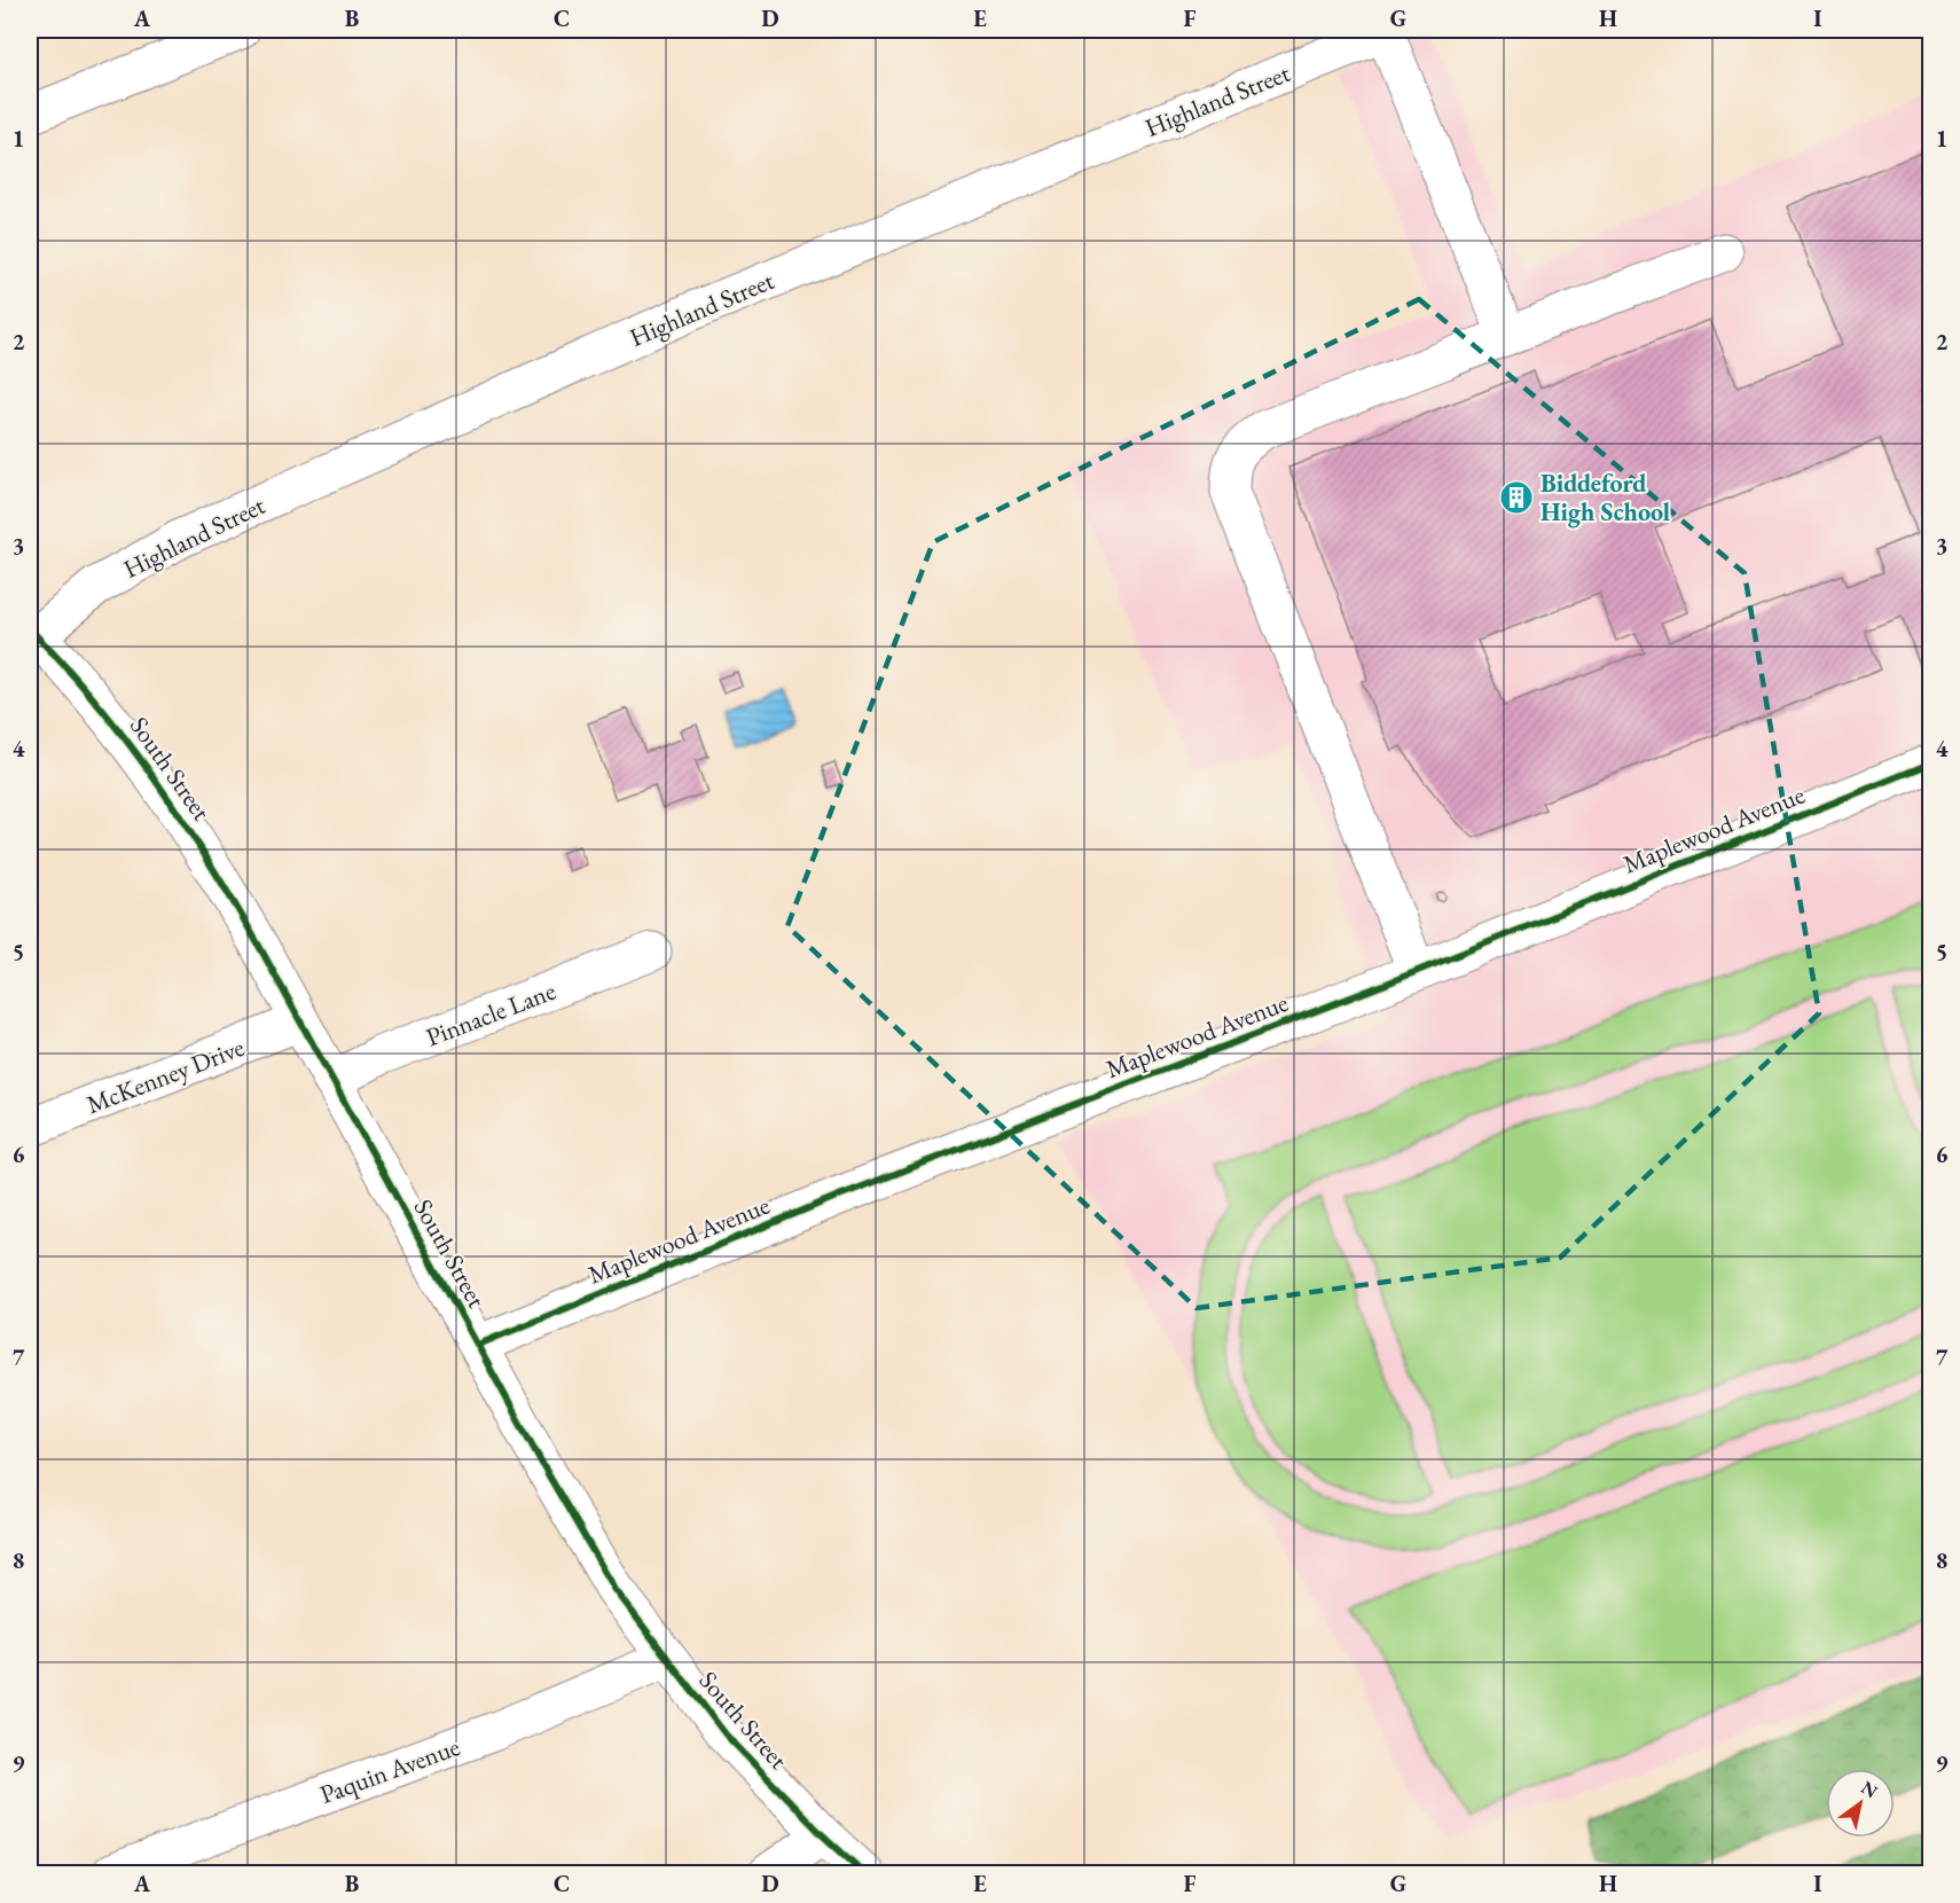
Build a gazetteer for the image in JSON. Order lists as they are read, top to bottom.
{
  "streets": {
    "street": [
      "Highland Street",
      "South Street",
      "Maplewood Avenue",
      "Pinnacle Lane",
      "McKenney Drive",
      "Paquin Avenue"
    ]
  },
  "crossings": [
    ["Highland Street", "South Street"],
    ["South Street", "Maplewood Avenue"],
    ["South Street", "Pinnacle Lane"],
    ["South Street", "McKenney Drive"],
    ["South Street", "Paquin Avenue"]
  ],
  "places": {
    "building": ["Biddeford High School"]
  },
  "north": "top right",
  "grid": {
    "columns": [
      "A",
      "B",
      "C",
      "D",
      "E",
      "F",
      "G",
      "H",
      "I"
    ],
    "rows": [
      "1",
      "2",
      "3",
      "4",
      "5",
      "6",
      "7",
      "8",
      "9"
    ]
  }
}
